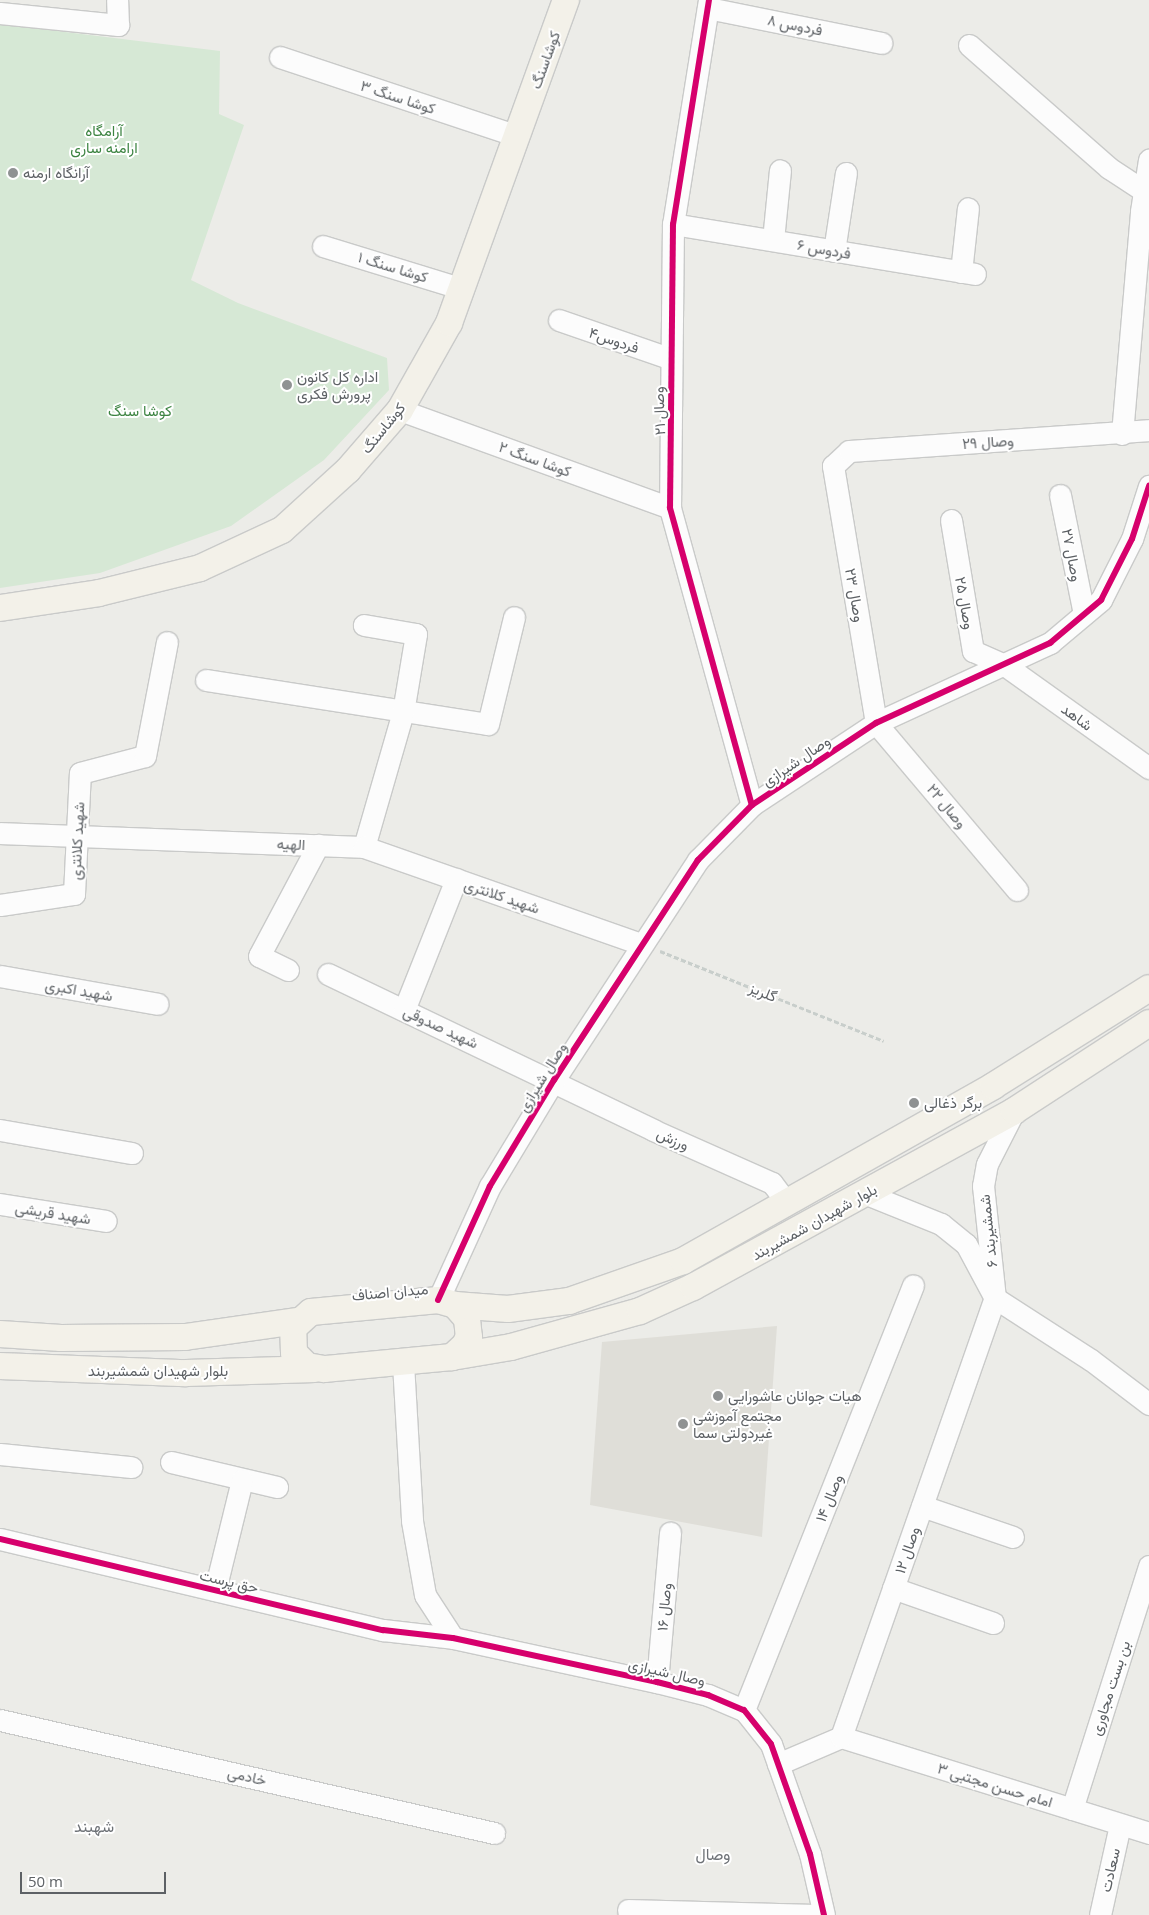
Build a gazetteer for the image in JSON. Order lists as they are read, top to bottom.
{
  "streets": {
    "main road": ["کوشاسنگ", "بلوار شهیدان شمشیربند", "میدان اصناف"],
    "street": [
      "فردوس ۸",
      "کوشا سنگ ۳",
      "فردوس ۶",
      "کوشا سنگ ۱",
      "فردوس۴",
      "وصال ۲۱",
      "وصال ۲۹",
      "کوشا سنگ ۲",
      "وصال ۲۷",
      "وصال ۲۳",
      "وصال ۲۵",
      "شاهد",
      "وصال شیرازی",
      "وصال ۲۲",
      "شهید کلانتری",
      "الهیه",
      "شهید اکبری",
      "شهید صدوقی",
      "ورزش",
      "شهید قریشی",
      "شمشیربند ۶",
      "وصال ۱۴",
      "وصال ۱۲",
      "حق پرست",
      "وصال ۱۶",
      "بن بست مجاوری",
      "خادمی",
      "امام حسن مجتبی ۳",
      "سعادت"
    ],
    "path": ["گلریز"]
  },
  "crossings": [
    ["فردوس ۸", "وصال ۲۱"],
    ["کوشاسنگ", "کوشا سنگ ۳"],
    ["کوشاسنگ", "کوشا سنگ ۱"],
    ["کوشاسنگ", "کوشا سنگ ۲"],
    ["فردوس ۶", "وصال ۲۱"],
    ["فردوس۴", "وصال ۲۱"],
    ["وصال ۲۱", "کوشا سنگ ۲"],
    ["وصال ۲۱", "وصال شیرازی"],
    ["وصال ۲۹", "وصال ۲۳"],
    ["وصال ۲۷", "وصال شیرازی"],
    ["وصال ۲۳", "وصال شیرازی"],
    ["وصال ۲۳", "وصال ۲۲"],
    ["وصال ۲۵", "شاهد"],
    ["وصال ۲۵", "وصال شیرازی"],
    ["شاهد", "وصال شیرازی"],
    ["وصال شیرازی", "وصال ۲۲"],
    ["وصال شیرازی", "شهید کلانتری"],
    ["وصال شیرازی", "گلریز"],
    ["وصال شیرازی", "شهید صدوقی"],
    ["وصال شیرازی", "ورزش"],
    ["وصال شیرازی", "بلوار شهیدان شمشیربند"],
    ["وصال شیرازی", "میدان اصناف"],
    ["وصال شیرازی", "وصال ۱۴"],
    ["وصال شیرازی", "حق پرست"],
    ["وصال شیرازی", "وصال ۱۶"],
    ["شهید کلانتری", "الهیه"],
    ["شهید کلانتری", "گلریز"],
    ["شهید صدوقی", "ورزش"],
    ["ورزش", "بلوار شهیدان شمشیربند"],
    ["بلوار شهیدان شمشیربند", "شمشیربند ۶"],
    ["بلوار شهیدان شمشیربند", "میدان اصناف"],
    ["شمشیربند ۶", "وصال ۱۲"],
    ["وصال ۱۲", "امام حسن مجتبی ۳"],
    ["بن بست مجاوری", "امام حسن مجتبی ۳"],
    ["امام حسن مجتبی ۳", "سعادت"]
  ],
  "districts": ["شهبند", "وصال"],
  "parks": ["آرامگاه ارامنه ساری", "کوشا سنگ"],
  "places": [
    "آرانگاه ارمنه",
    "اداره کل کانون پرورش فکری",
    "برگر ذغالی",
    "هیات جوانان عاشورایی",
    "مجتمع آموزشی غیردولتی سما"
  ],
  "scale_bar": "50 m"
}
